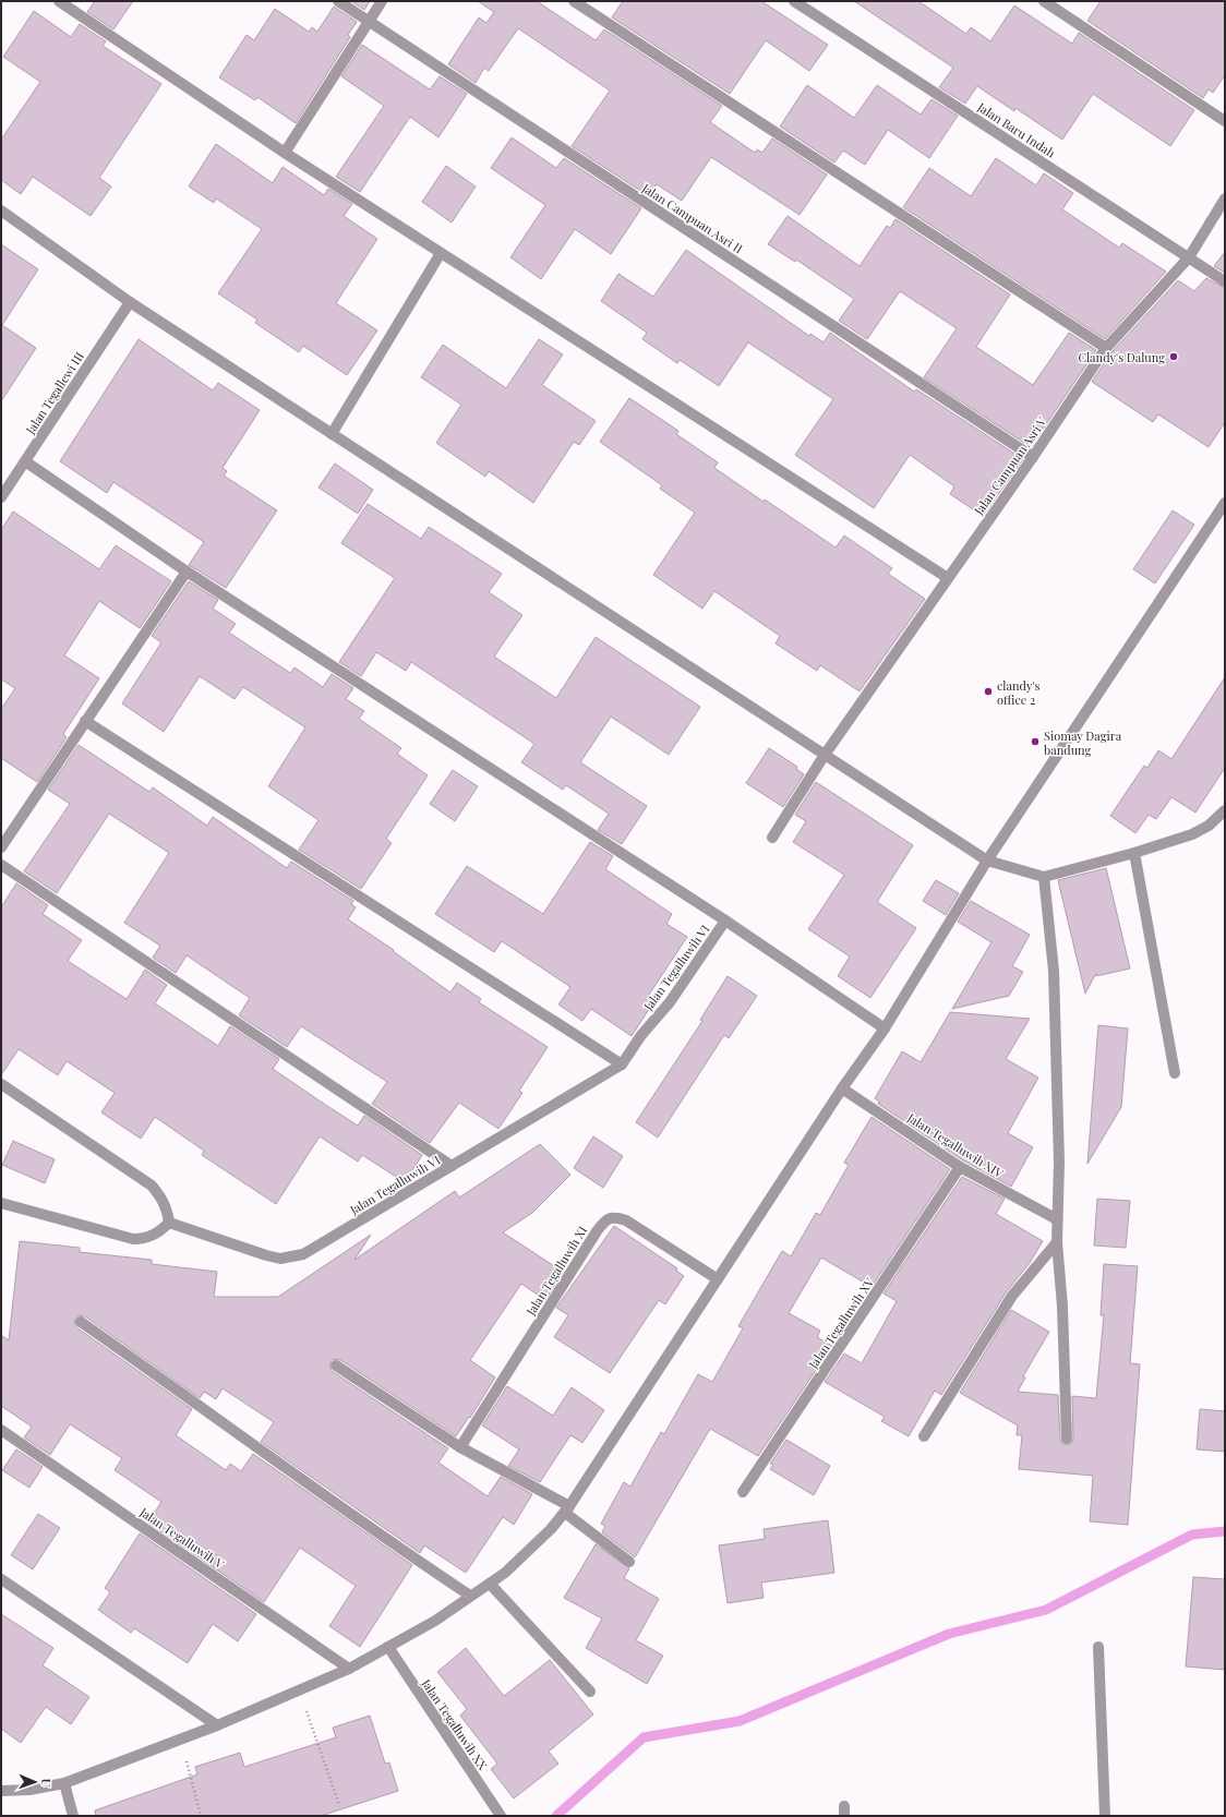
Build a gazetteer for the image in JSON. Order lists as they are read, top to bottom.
{
  "streets": {
    "street": [
      "Jalan Baru Indah",
      "Jalan Campuan Asri II",
      "Jalan Tegallewi III",
      "Jalan Campuan Asri V",
      "Jalan Tegalluwih VI",
      "Jalan Tegalluwih XIV",
      "Jalan Tegalluwih XI",
      "Jalan Tegalluwih XV",
      "Jalan Tegalluwih V",
      "Jalan Tegalluwih XX"
    ]
  },
  "crossings": [
    ["Jalan Baru Indah", "Jalan Campuan Asri V"],
    ["Jalan Campuan Asri II", "Jalan Campuan Asri V"],
    ["Jalan Tegalluwih XIV", "Jalan Tegalluwih XV"]
  ],
  "places": ["Clandy's Dalung", "clandy's office 2", "Siomay Dagira bandung"],
  "north": "right"
}
